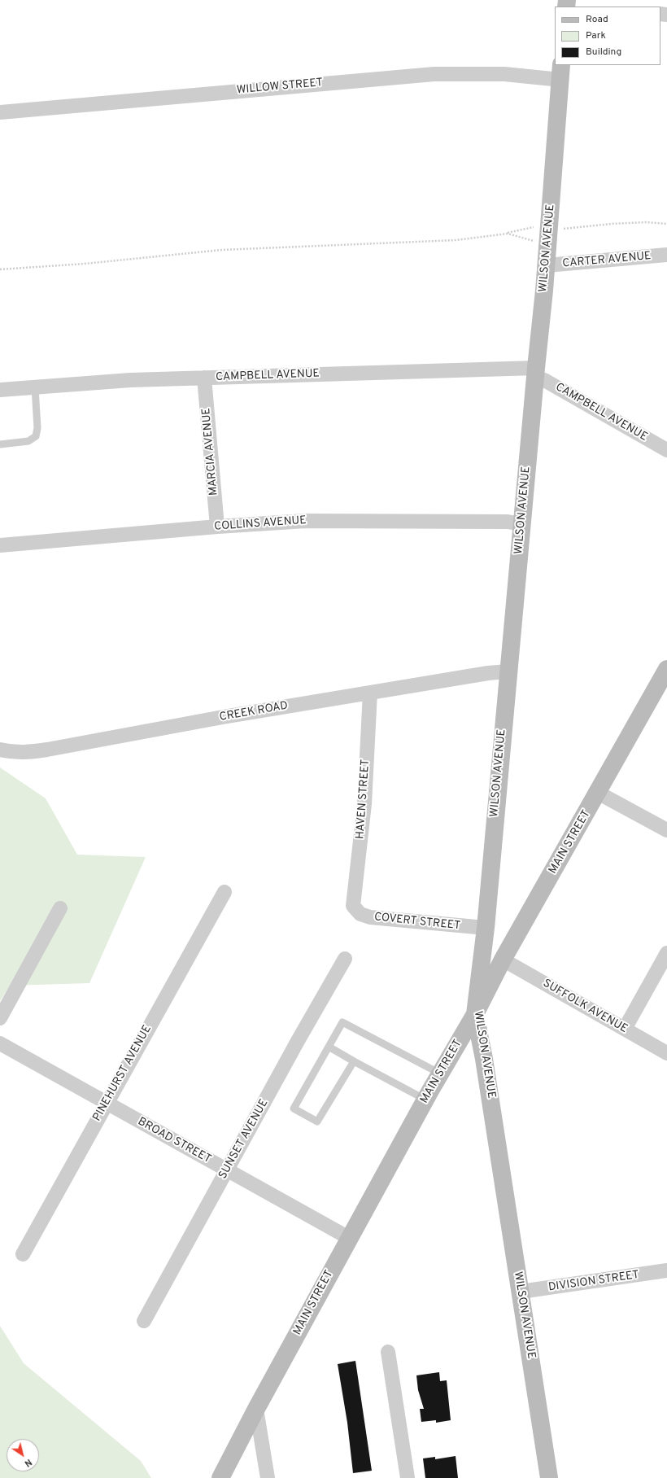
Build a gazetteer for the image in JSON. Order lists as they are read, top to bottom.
{
  "streets": {
    "street": [
      "WILLOW STREET",
      "WILSON AVENUE",
      "CARTER AVENUE",
      "CAMPBELL AVENUE",
      "MARCIA AVENUE",
      "COLLINS AVENUE",
      "CREEK ROAD",
      "HAVEN STREET",
      "MAIN STREET",
      "COVERT STREET",
      "SUFFOLK AVENUE",
      "PINEHURST AVENUE",
      "SUNSET AVENUE",
      "BROAD STREET",
      "DIVISION STREET"
    ]
  },
  "crossings": [
    ["WILLOW STREET", "WILSON AVENUE"],
    ["WILSON AVENUE", "CARTER AVENUE"],
    ["WILSON AVENUE", "CAMPBELL AVENUE"],
    ["WILSON AVENUE", "COLLINS AVENUE"],
    ["WILSON AVENUE", "CREEK ROAD"],
    ["WILSON AVENUE", "MAIN STREET"],
    ["WILSON AVENUE", "COVERT STREET"],
    ["WILSON AVENUE", "DIVISION STREET"],
    ["CAMPBELL AVENUE", "MARCIA AVENUE"],
    ["MARCIA AVENUE", "COLLINS AVENUE"],
    ["CREEK ROAD", "HAVEN STREET"],
    ["HAVEN STREET", "COVERT STREET"],
    ["MAIN STREET", "SUFFOLK AVENUE"],
    ["MAIN STREET", "BROAD STREET"],
    ["PINEHURST AVENUE", "BROAD STREET"],
    ["SUNSET AVENUE", "BROAD STREET"]
  ],
  "legend": ["Road", "Park", "Building"],
  "north": "bottom right"
}
